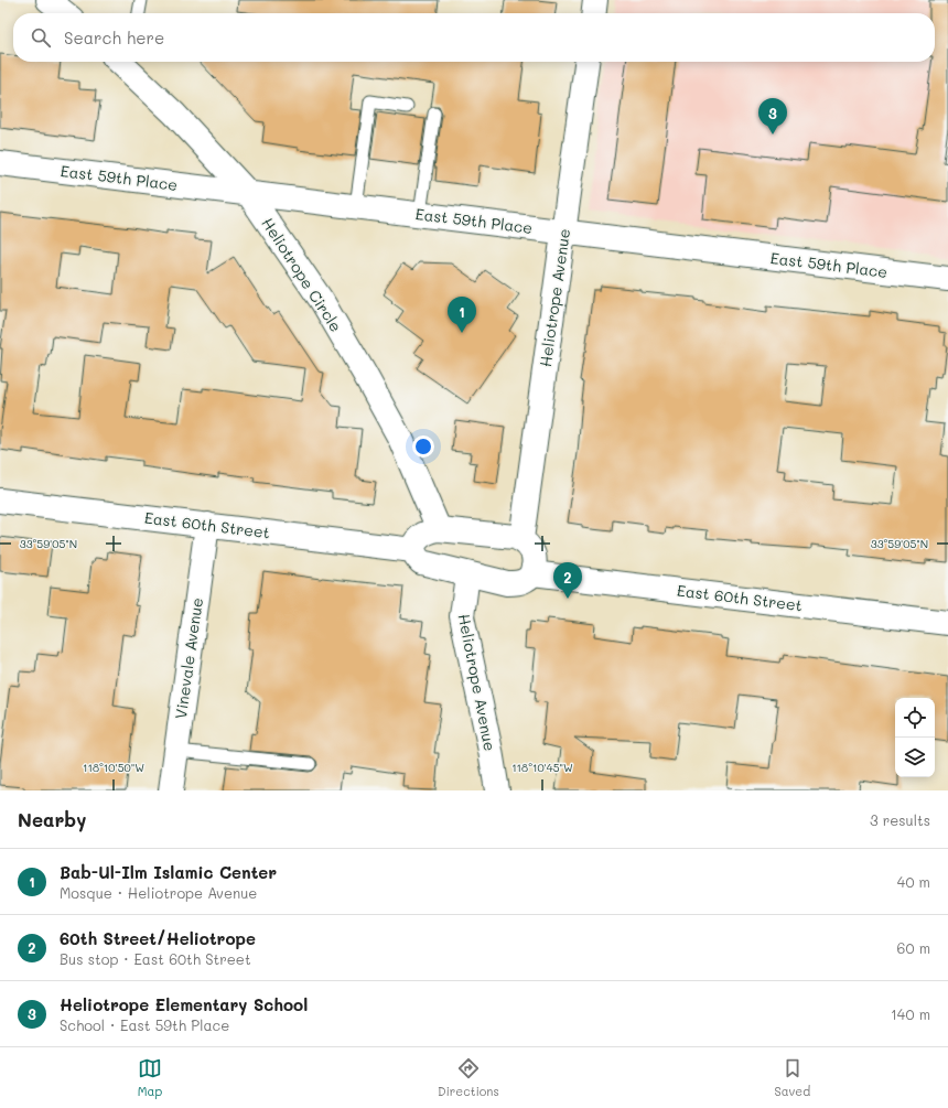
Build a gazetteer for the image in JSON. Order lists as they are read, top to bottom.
{
  "streets": {
    "street": [
      "East 59th Place",
      "Heliotrope Circle",
      "Heliotrope Avenue",
      "East 60th Street",
      "Vinevale Avenue"
    ]
  },
  "crossings": [
    ["East 59th Place", "Heliotrope Circle"],
    ["East 59th Place", "Heliotrope Avenue"],
    ["East 60th Street", "Vinevale Avenue"]
  ],
  "page": {
    "search": "Search here",
    "pins": ["3", "1", "2"],
    "heading": ["Nearby", "3 results"],
    "list": [
      {
        "mark": "1",
        "name": "Bab-Ul-Ilm Islamic Center",
        "note": "Mosque · Heliotrope Avenue",
        "value": "40 m"
      },
      {
        "mark": "2",
        "name": "60th Street/Heliotrope",
        "note": "Bus stop · East 60th Street",
        "value": "60 m"
      },
      {
        "mark": "3",
        "name": "Heliotrope Elementary School",
        "note": "School · East 59th Place",
        "value": "140 m"
      }
    ],
    "nav": ["Map", "Directions", "Saved"]
  },
  "coordinates": ["33°59'05\"N", "118°10'50\"W", "118°10'45\"W"]
}
